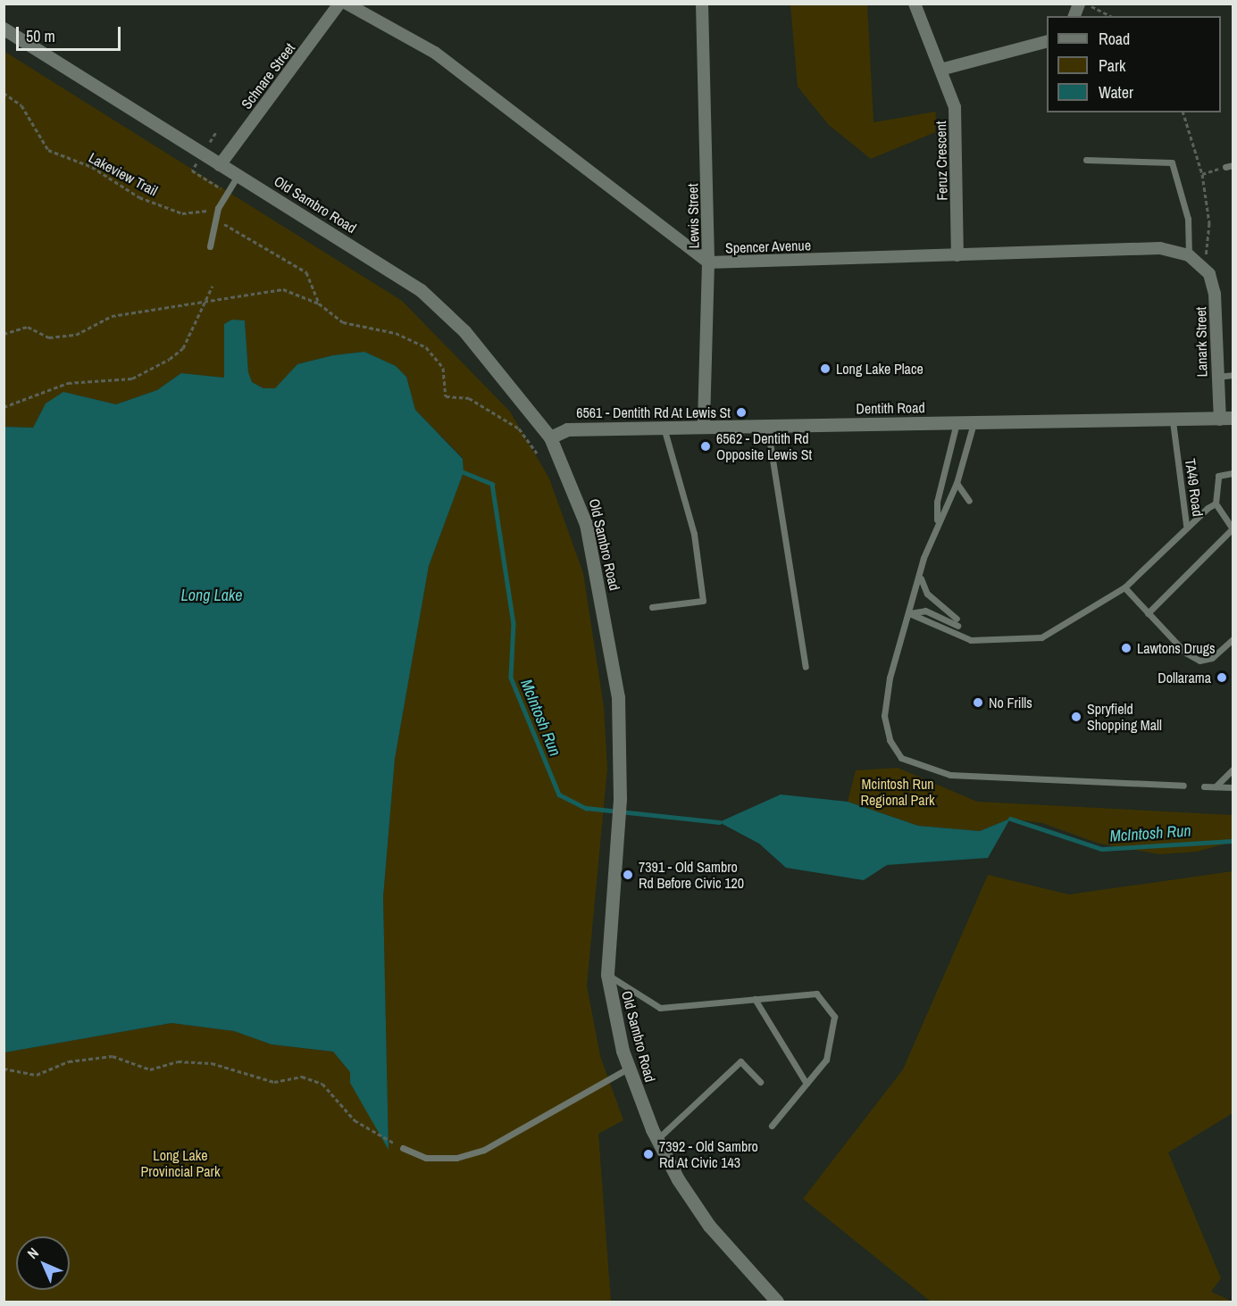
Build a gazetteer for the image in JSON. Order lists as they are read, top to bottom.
{
  "streets": {
    "main road": ["Old Sambro Road", "Dentith Road"],
    "street": [
      "Schnare Street",
      "Feruz Crescent",
      "Lewis Street",
      "Spencer Avenue",
      "Lanark Street"
    ],
    "lane": ["TA49 Road"],
    "path": ["Lakeview Trail"]
  },
  "crossings": [
    ["Schnare Street", "Old Sambro Road"],
    ["Feruz Crescent", "Spencer Avenue"],
    ["Old Sambro Road", "Dentith Road"],
    ["Lewis Street", "Spencer Avenue"],
    ["Lewis Street", "Dentith Road"],
    ["Spencer Avenue", "Lanark Street"],
    ["Lanark Street", "Dentith Road"],
    ["Dentith Road", "TA49 Road"]
  ],
  "water": ["Long Lake", "McIntosh Run"],
  "parks": ["Mcintosh Run Regional Park", "Long Lake Provincial Park"],
  "places": [
    "Long Lake Place",
    "6561 - Dentith Rd At Lewis St",
    "6562 - Dentith Rd Opposite Lewis St",
    "Lawtons Drugs",
    "Dollarama",
    "No Frills",
    "Spryfield Shopping Mall",
    "7391 - Old Sambro Rd Before Civic 120",
    "7392 - Old Sambro Rd At Civic 143"
  ],
  "legend": ["Road", "Park", "Water"],
  "scale_bar": "50 m",
  "north": "top left"
}
